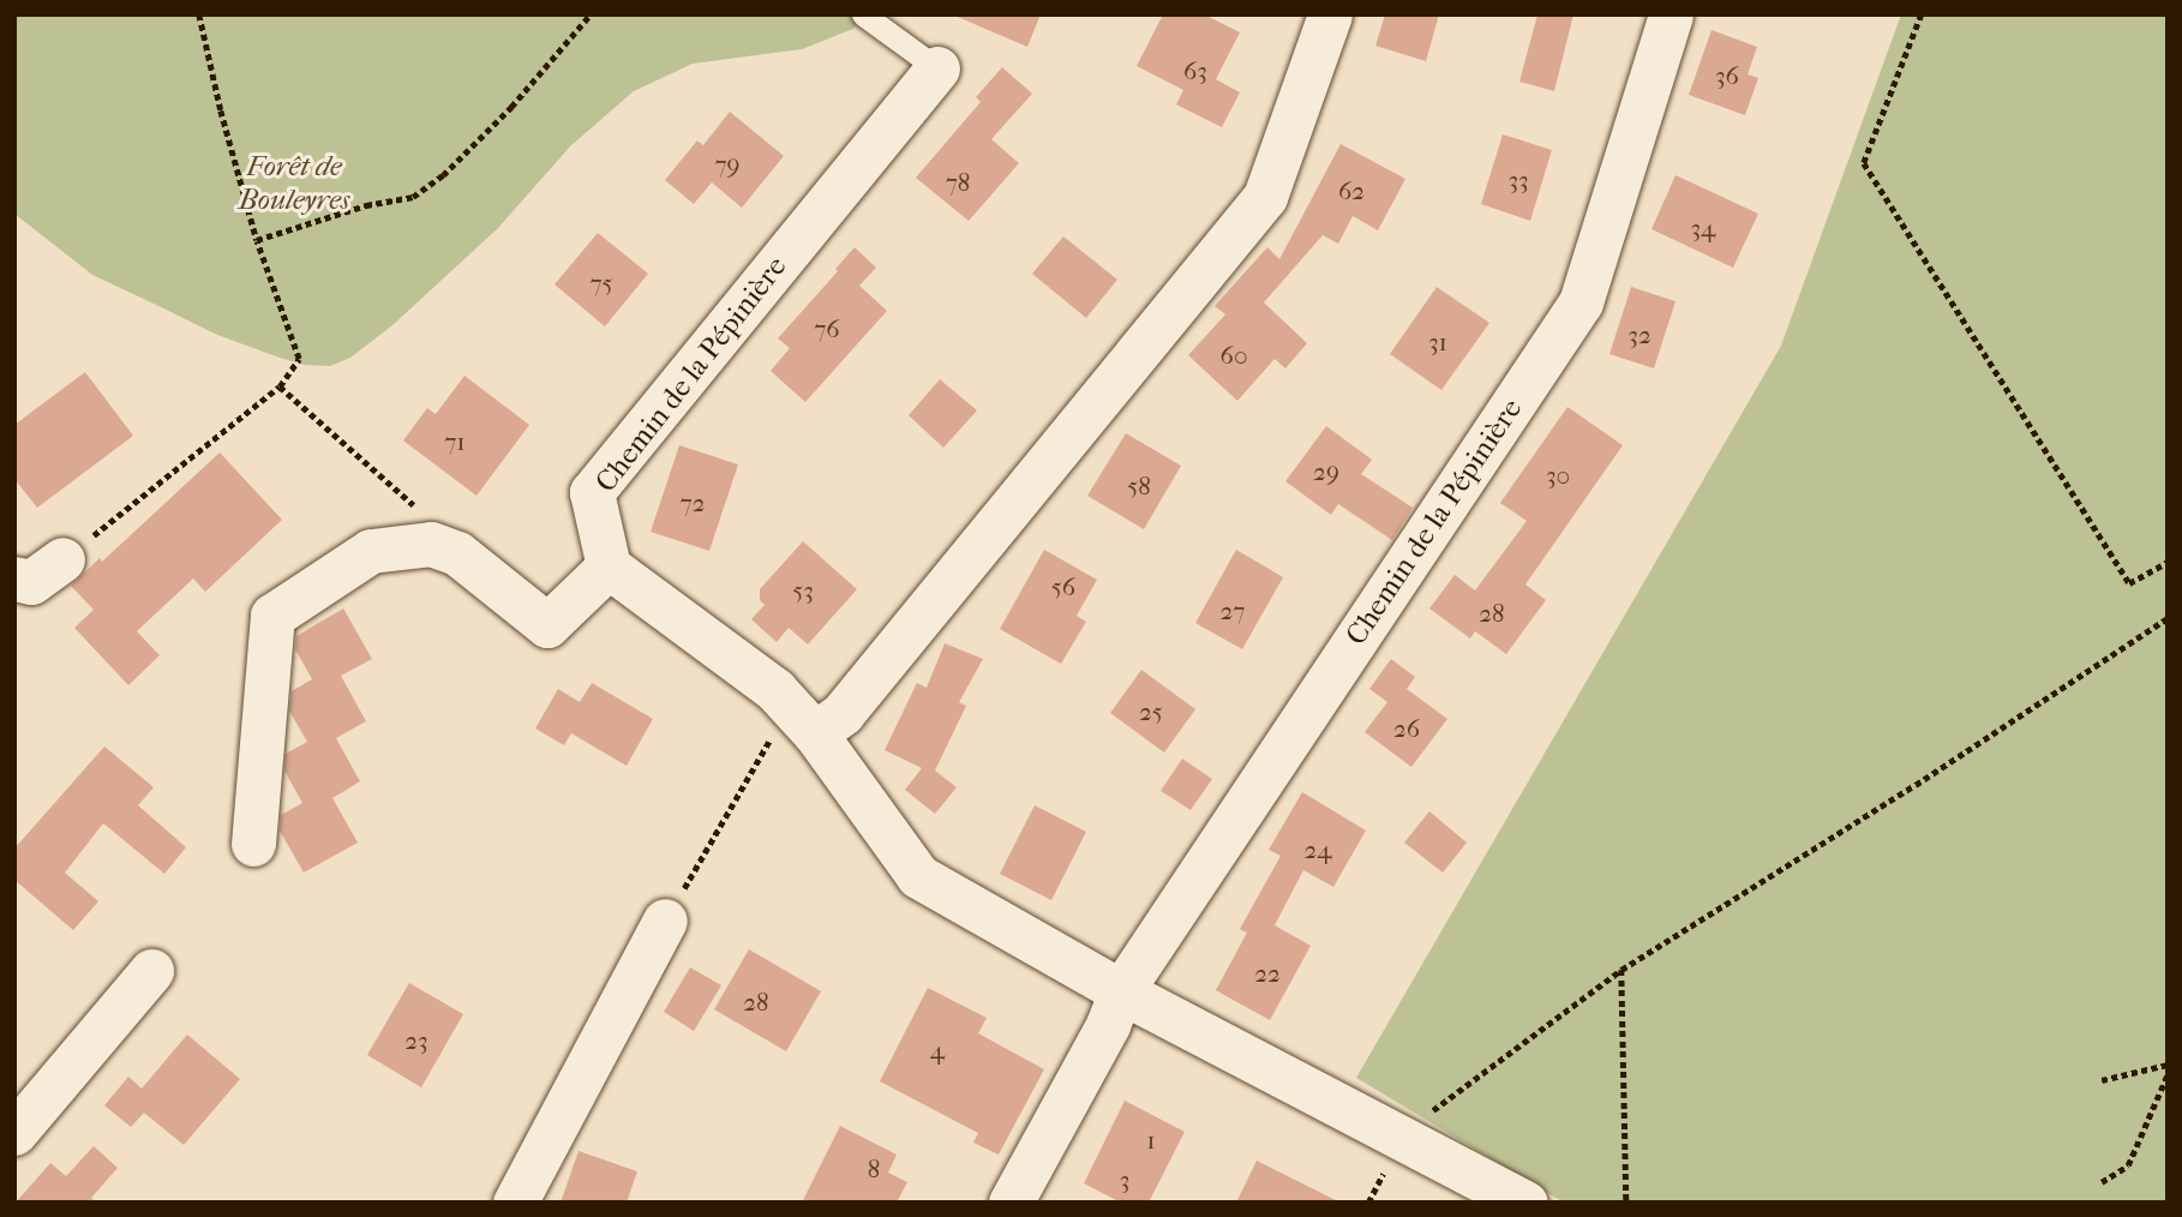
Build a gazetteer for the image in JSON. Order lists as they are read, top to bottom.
{
  "streets": {
    "street": ["Chemin de la Pépinière"]
  },
  "parks": ["Forêt de Bouleyres"],
  "house_numbers": [
    "63",
    "36",
    "79",
    "33",
    "78",
    "62",
    "34",
    "75",
    "76",
    "32",
    "31",
    "60",
    "71",
    "29",
    "30",
    "58",
    "72",
    "56",
    "53",
    "27",
    "28",
    "25",
    "26",
    "24",
    "22",
    "28",
    "23",
    "4",
    "1",
    "8",
    "3"
  ]
}
